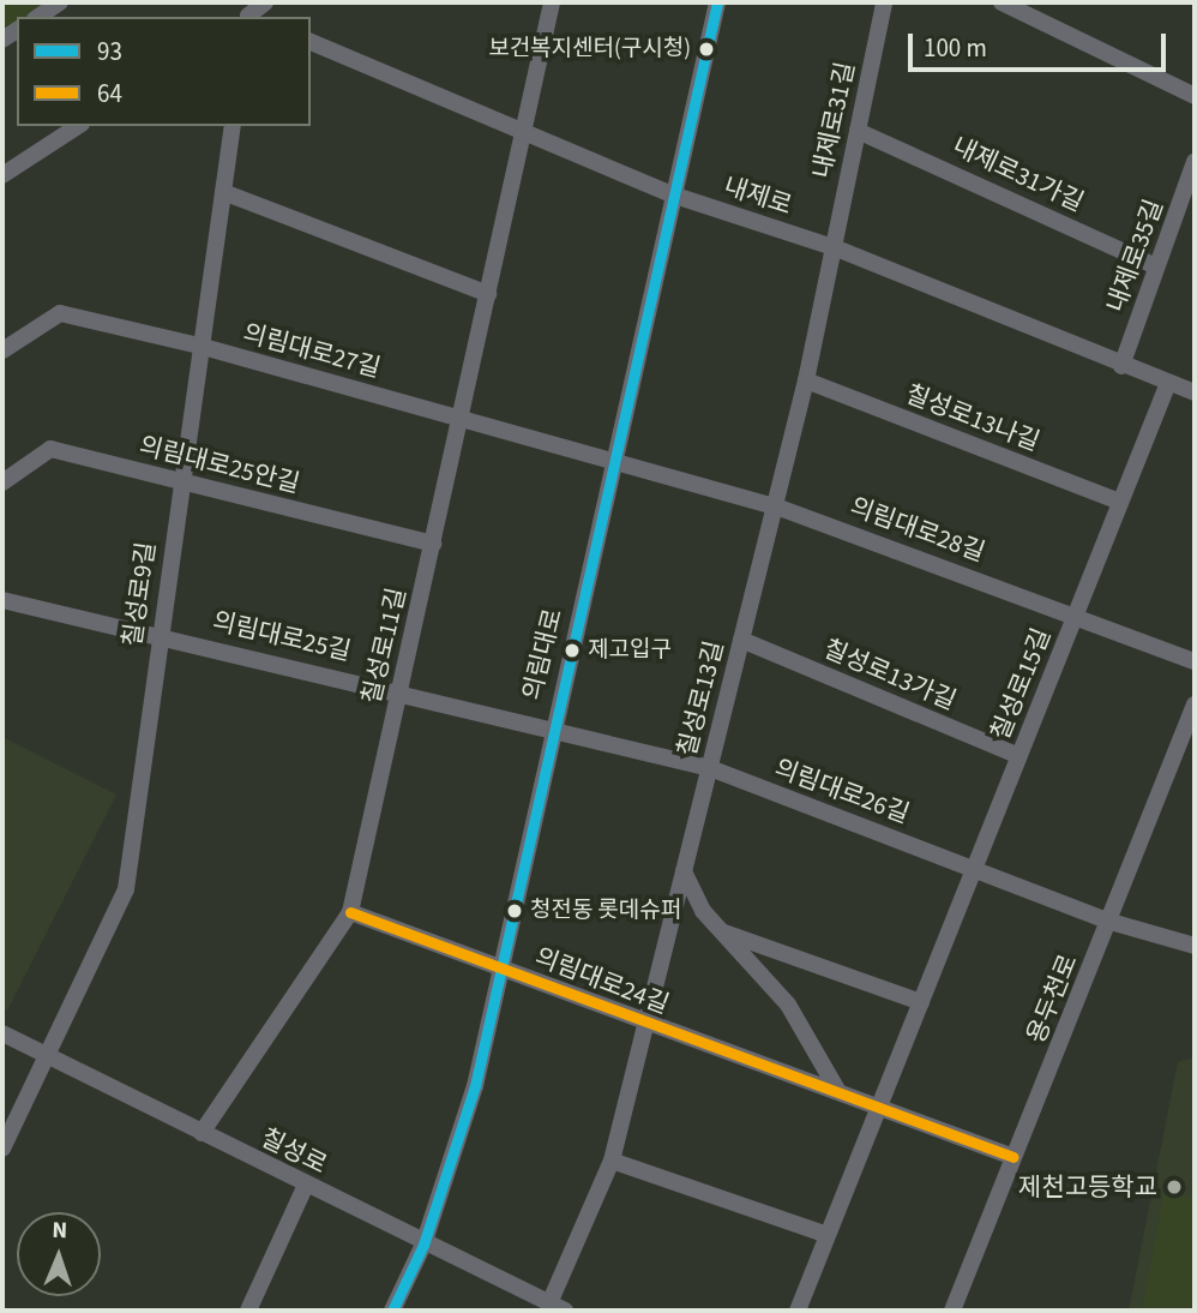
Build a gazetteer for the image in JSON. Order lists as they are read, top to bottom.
{
  "streets": {
    "street": [
      "내제로31길",
      "내제로31가길",
      "내제로",
      "내제로35길",
      "의림대로27길",
      "칠성로13나길",
      "의림대로25안길",
      "의림대로28길",
      "칠성로9길",
      "의림대로25길",
      "칠성로11길",
      "의림대로",
      "칠성로13가길",
      "칠성로15길",
      "칠성로13길",
      "의림대로26길",
      "의림대로24길",
      "용두천로",
      "칠성로"
    ]
  },
  "crossings": [
    ["내제로31길", "내제로31가길"],
    ["내제로31길", "내제로"],
    ["내제로31길", "칠성로13길"],
    ["내제로31가길", "내제로35길"],
    ["내제로", "내제로35길"],
    ["내제로", "칠성로11길"],
    ["내제로", "의림대로"],
    ["내제로", "칠성로15길"],
    ["내제로", "칠성로13길"],
    ["의림대로27길", "의림대로28길"],
    ["의림대로27길", "칠성로9길"],
    ["의림대로27길", "칠성로11길"],
    ["의림대로27길", "의림대로"],
    ["칠성로13나길", "칠성로15길"],
    ["칠성로13나길", "칠성로13길"],
    ["의림대로25안길", "칠성로9길"],
    ["의림대로25안길", "칠성로11길"],
    ["의림대로28길", "의림대로"],
    ["의림대로28길", "칠성로15길"],
    ["의림대로28길", "칠성로13길"],
    ["칠성로9길", "의림대로25길"],
    ["칠성로9길", "칠성로"],
    ["의림대로25길", "칠성로11길"],
    ["의림대로25길", "의림대로"],
    ["의림대로25길", "의림대로26길"],
    ["칠성로11길", "의림대로24길"],
    ["칠성로11길", "칠성로"],
    ["의림대로", "의림대로26길"],
    ["의림대로", "의림대로24길"],
    ["의림대로", "칠성로"],
    ["칠성로13가길", "칠성로15길"],
    ["칠성로13가길", "칠성로13길"],
    ["칠성로15길", "의림대로26길"],
    ["칠성로15길", "의림대로24길"],
    ["칠성로13길", "의림대로26길"],
    ["칠성로13길", "의림대로24길"],
    ["칠성로13길", "칠성로"],
    ["의림대로26길", "용두천로"],
    ["의림대로24길", "용두천로"]
  ],
  "places": [
    "보건복지센터(구시청)",
    "제고입구",
    "청전동 롯데슈퍼",
    "제천고등학교"
  ],
  "lines": ["transit line 93", "transit line 64"],
  "legend": ["93", "64"],
  "scale_bar": "100 m",
  "north": "top"
}
